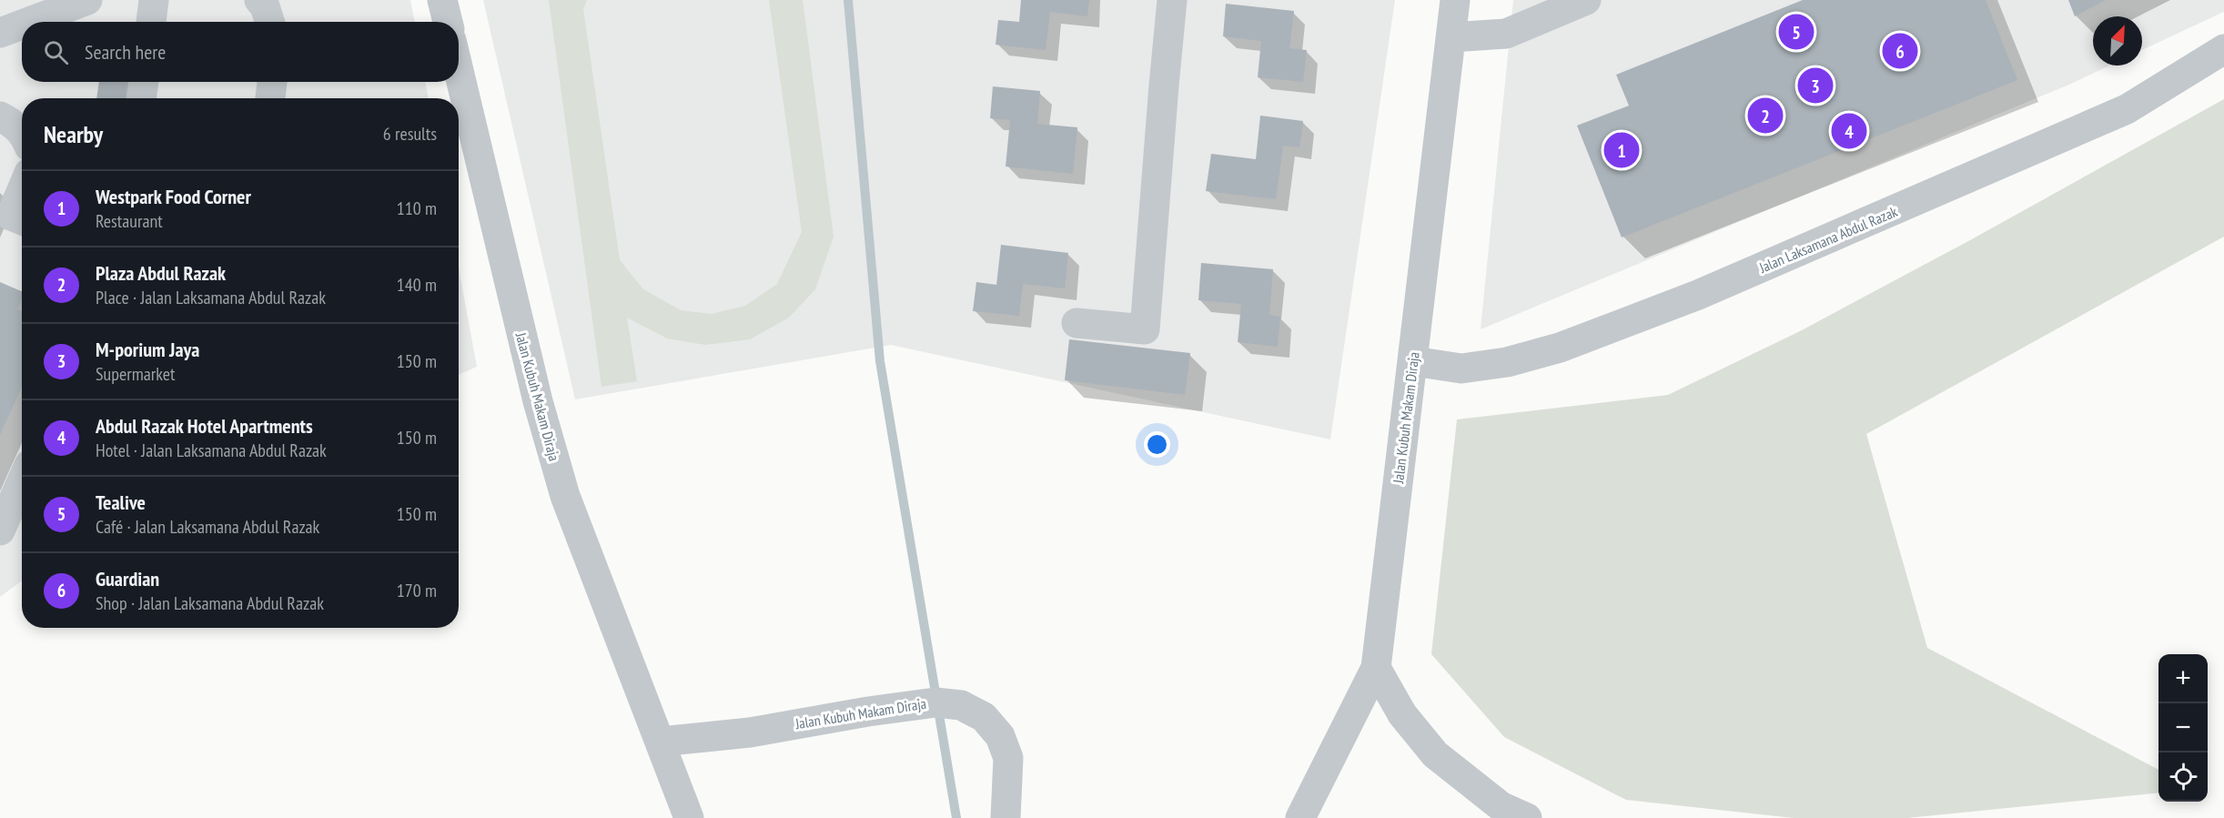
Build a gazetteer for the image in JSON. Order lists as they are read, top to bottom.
{
  "streets": {
    "street": ["Jalan Laksamana Abdul Razak", "Jalan Kubuh Makam Diraja"]
  },
  "crossings": [
    ["Jalan Laksamana Abdul Razak", "Jalan Kubuh Makam Diraja"]
  ],
  "north": "top right",
  "page": {
    "pins": [
      "5",
      "6",
      "3",
      "2",
      "4",
      "1"
    ],
    "search": "Search here",
    "heading": ["Nearby", "6 results"],
    "list": [
      {
        "mark": "1",
        "name": "Westpark Food Corner",
        "note": "Restaurant",
        "value": "110 m"
      },
      {
        "mark": "2",
        "name": "Plaza Abdul Razak",
        "note": "Place · Jalan Laksamana Abdul Razak",
        "value": "140 m"
      },
      {
        "mark": "3",
        "name": "M-porium Jaya",
        "note": "Supermarket",
        "value": "150 m"
      },
      {
        "mark": "4",
        "name": "Abdul Razak Hotel Apartments",
        "note": "Hotel · Jalan Laksamana Abdul Razak",
        "value": "150 m"
      },
      {
        "mark": "5",
        "name": "Tealive",
        "note": "Café · Jalan Laksamana Abdul Razak",
        "value": "150 m"
      },
      {
        "mark": "6",
        "name": "Guardian",
        "note": "Shop · Jalan Laksamana Abdul Razak",
        "value": "170 m"
      }
    ],
    "map_buttons": ["+", "−"]
  }
}
